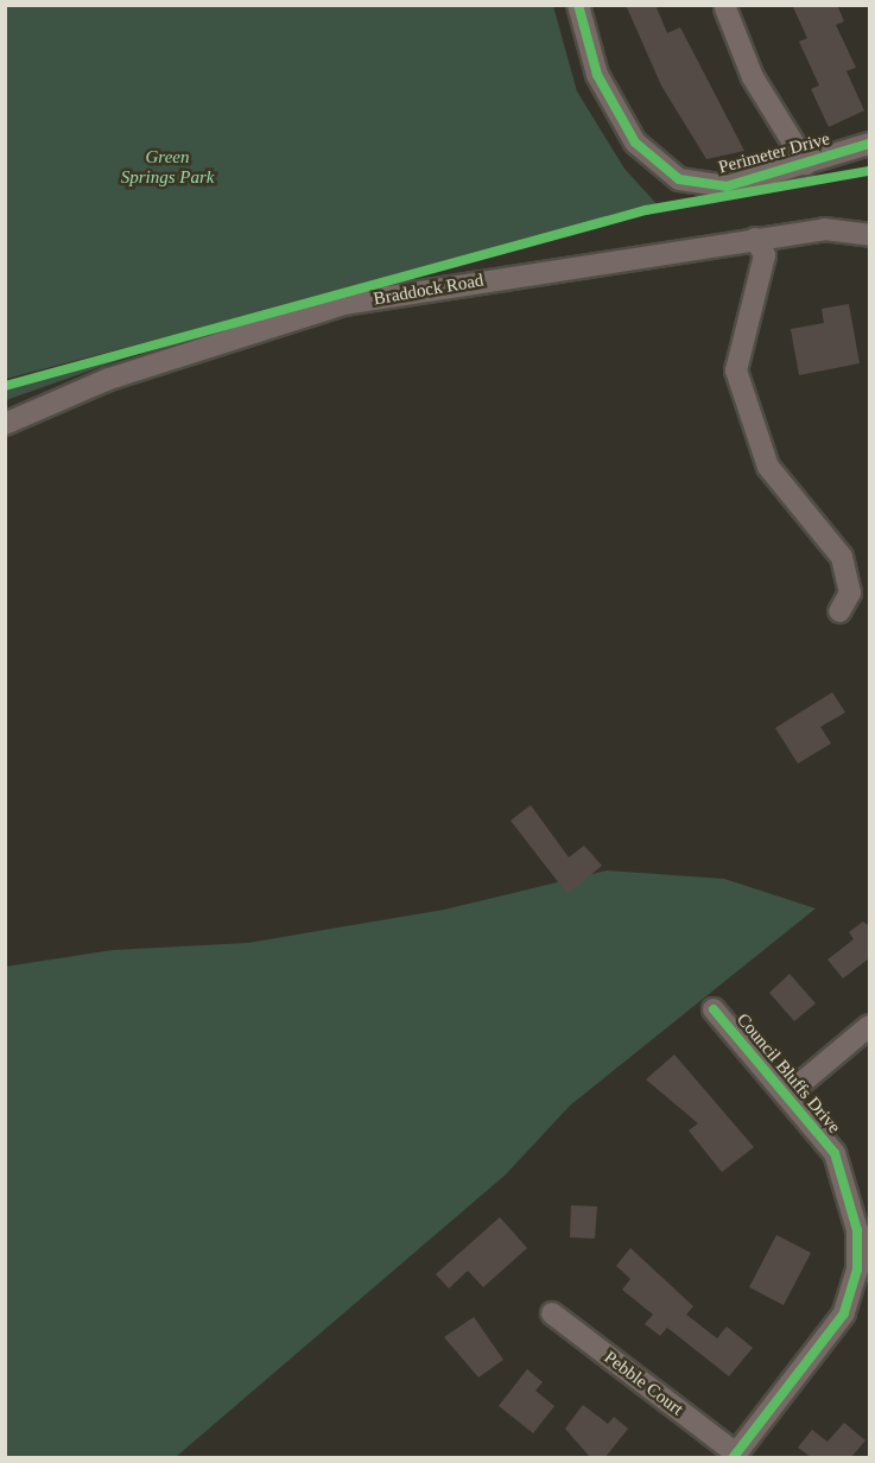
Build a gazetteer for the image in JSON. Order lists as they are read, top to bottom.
{
  "streets": {
    "street": [
      "Perimeter Drive",
      "Braddock Road",
      "Council Bluffs Drive",
      "Pebble Court"
    ]
  },
  "crossings": [
    ["Council Bluffs Drive", "Pebble Court"]
  ],
  "parks": ["Green Springs Park"]
}
